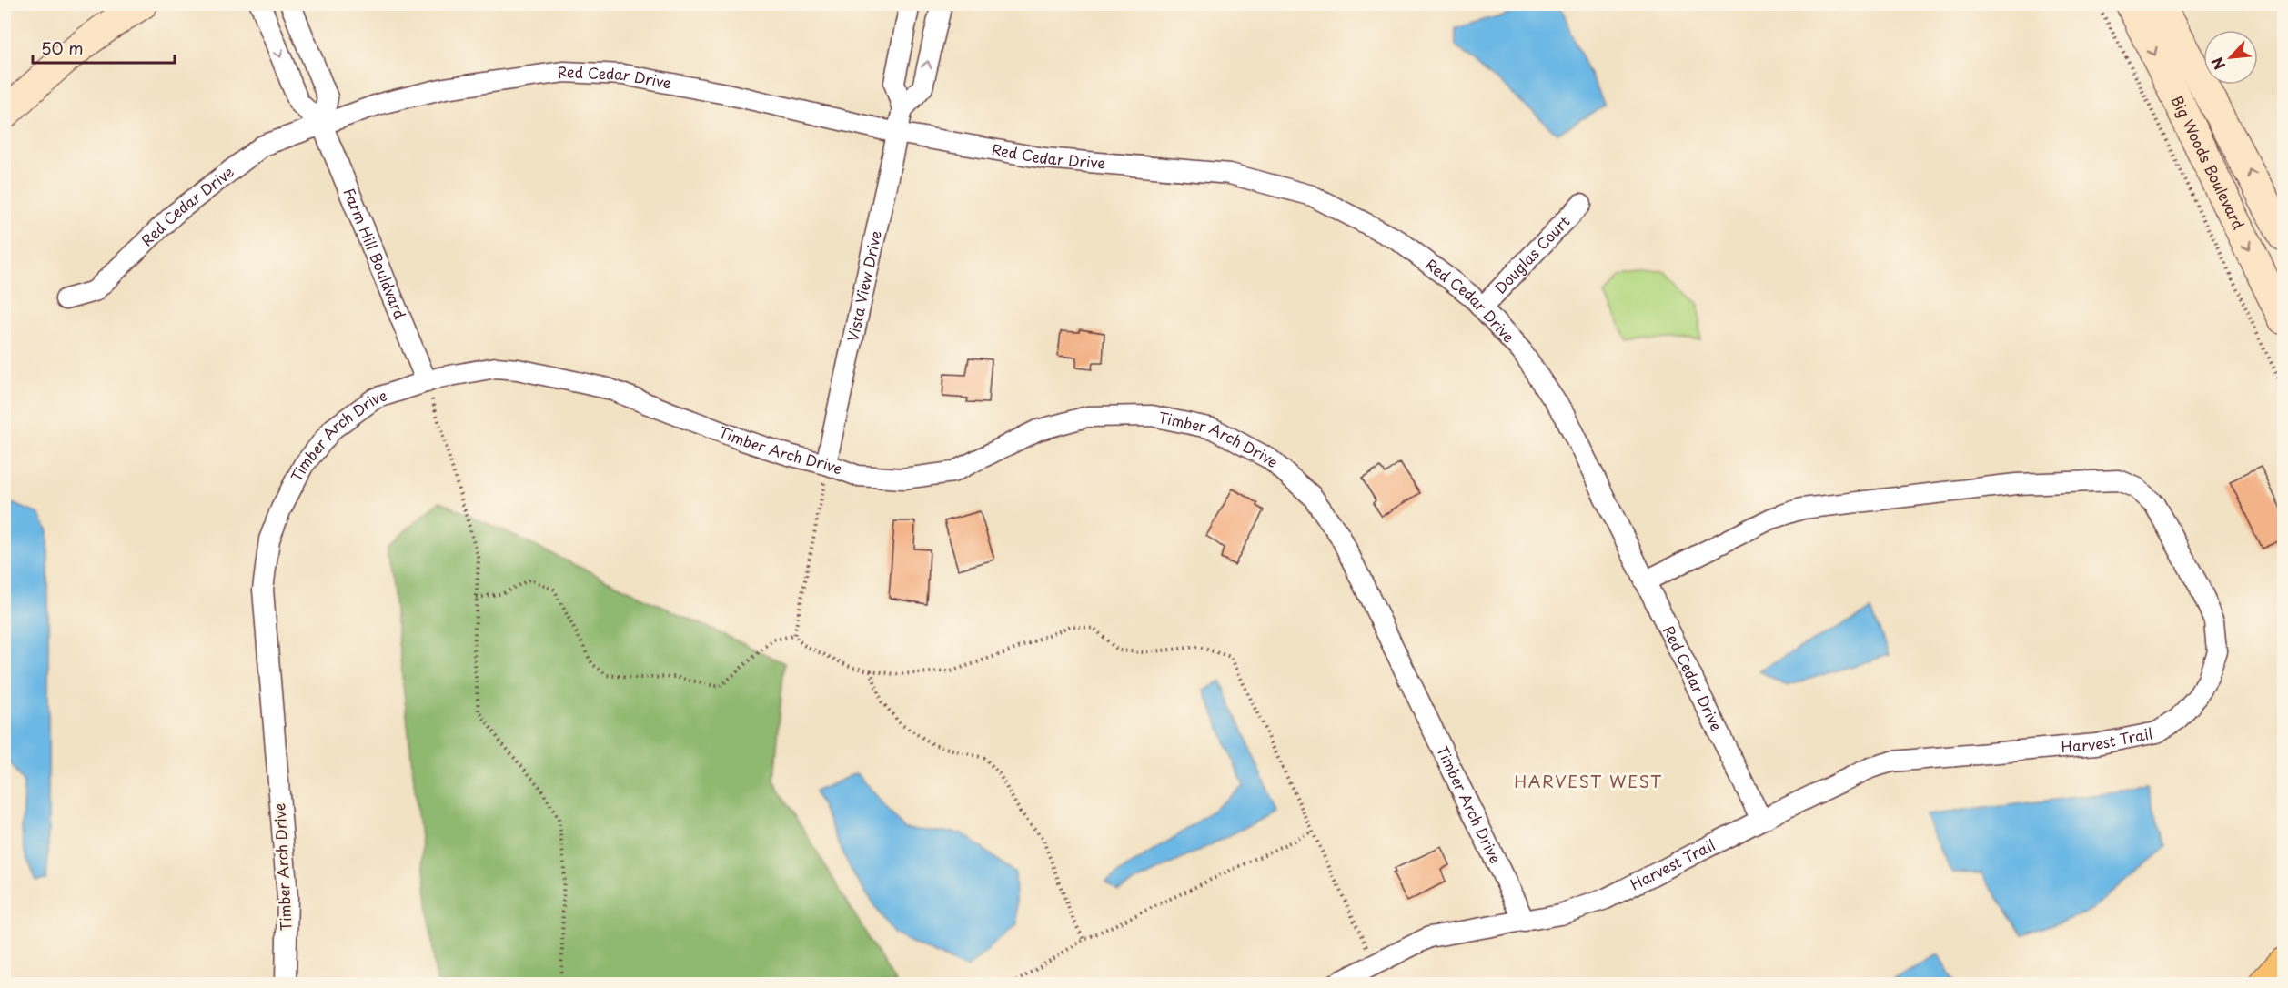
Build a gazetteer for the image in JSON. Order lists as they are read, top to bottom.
{
  "streets": {
    "street": [
      "Red Cedar Drive",
      "Big Woods Boulevard",
      "Farm Hill Bouldvard",
      "Douglas Court",
      "Vista View Drive",
      "Timber Arch Drive",
      "Harvest Trail"
    ]
  },
  "crossings": [
    ["Red Cedar Drive", "Farm Hill Bouldvard"],
    ["Red Cedar Drive", "Douglas Court"],
    ["Red Cedar Drive", "Vista View Drive"],
    ["Red Cedar Drive", "Harvest Trail"],
    ["Farm Hill Bouldvard", "Timber Arch Drive"],
    ["Vista View Drive", "Timber Arch Drive"],
    ["Timber Arch Drive", "Harvest Trail"]
  ],
  "districts": ["HARVEST WEST"],
  "scale_bar": "50 m",
  "north": "bottom left"
}
